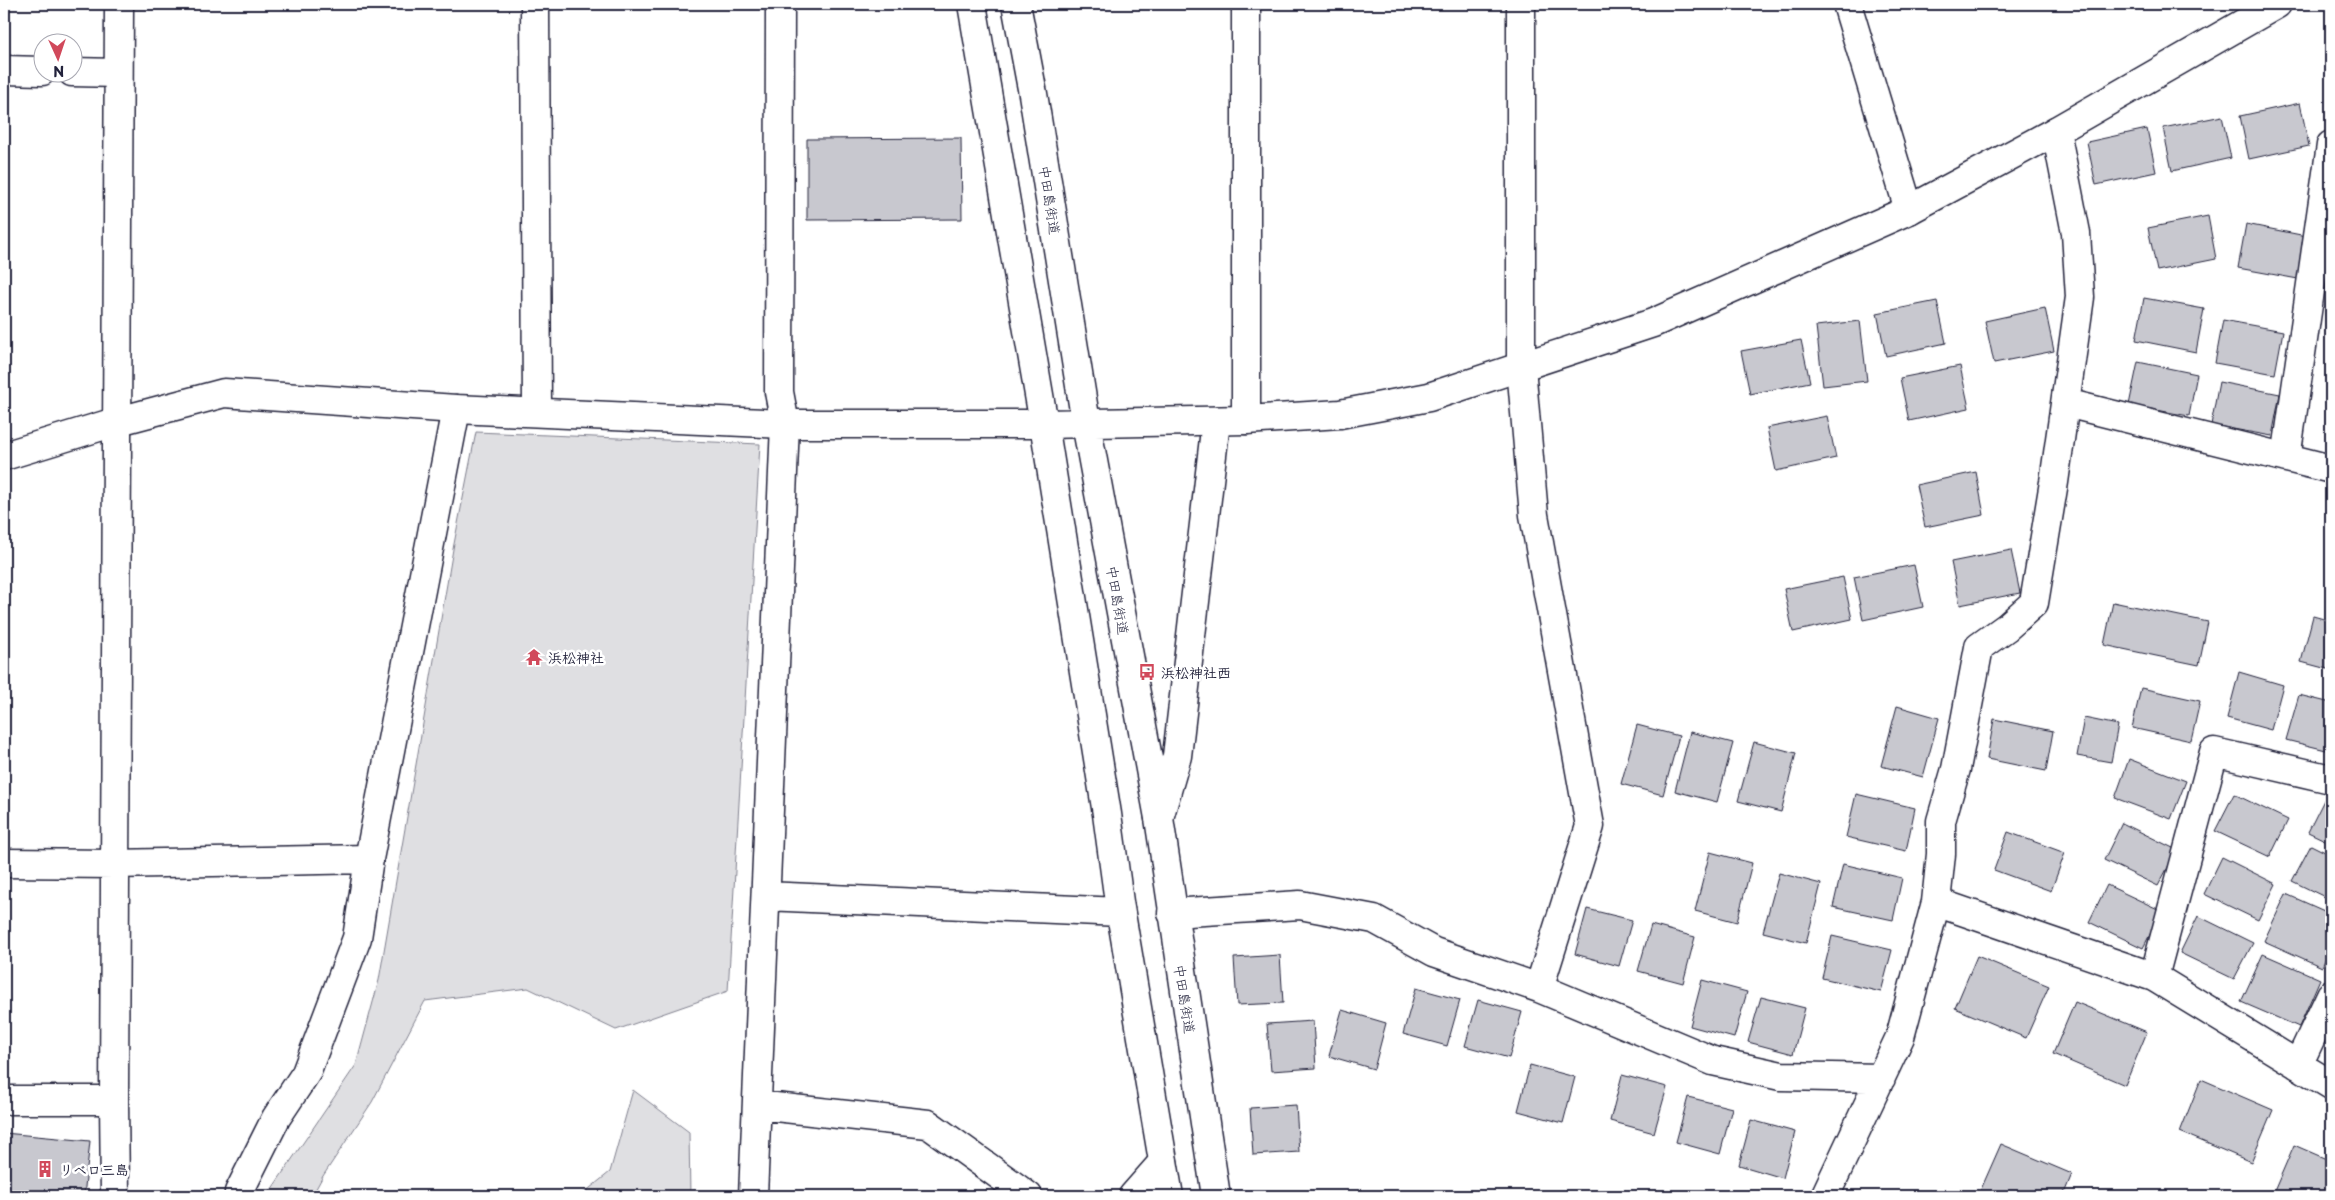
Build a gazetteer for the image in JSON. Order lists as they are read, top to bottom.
{
  "streets": {
    "street": ["中田島街道"]
  },
  "places": {
    "temple": ["浜松神社"],
    "bus stop": ["浜松神社西"],
    "building": ["リベロ三島"]
  },
  "north": "bottom"
}
